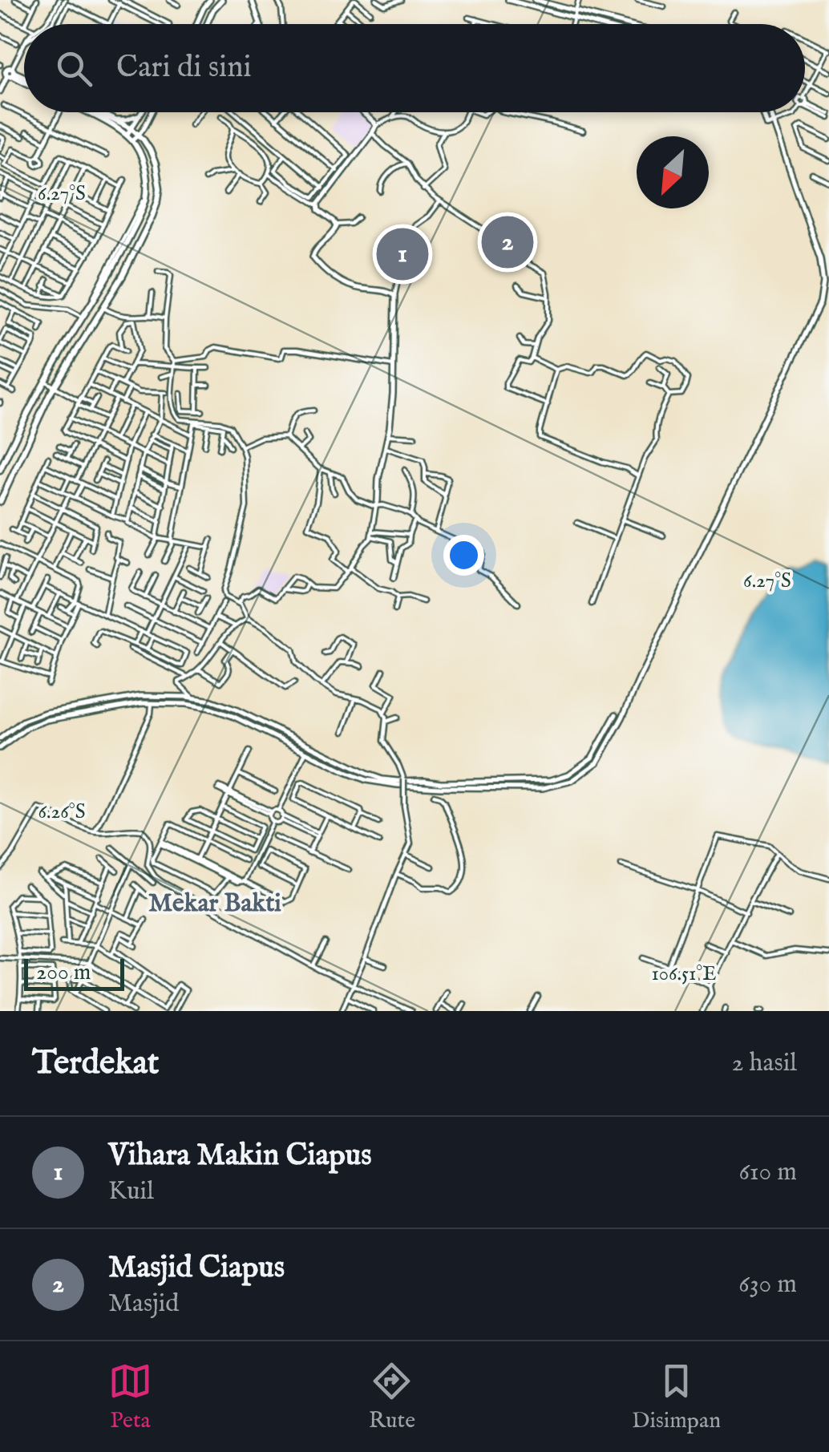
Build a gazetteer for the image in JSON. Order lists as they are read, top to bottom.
{
  "districts": ["Mekar Bakti"],
  "scale_bar": "200 m",
  "north": "bottom left",
  "page": {
    "search": "Cari di sini",
    "pins": ["2", "1"],
    "scale": "200 m",
    "heading": ["Terdekat", "2 hasil"],
    "list": [
      {
        "mark": "1",
        "name": "Vihara Makin Ciapus",
        "note": "Kuil",
        "value": "610 m"
      },
      {
        "mark": "2",
        "name": "Masjid Ciapus",
        "note": "Masjid",
        "value": "630 m"
      }
    ],
    "nav": ["Peta", "Rute", "Disimpan"]
  },
  "coordinates": ["6.27°S", "6.26°S", "106.51°E"]
}
